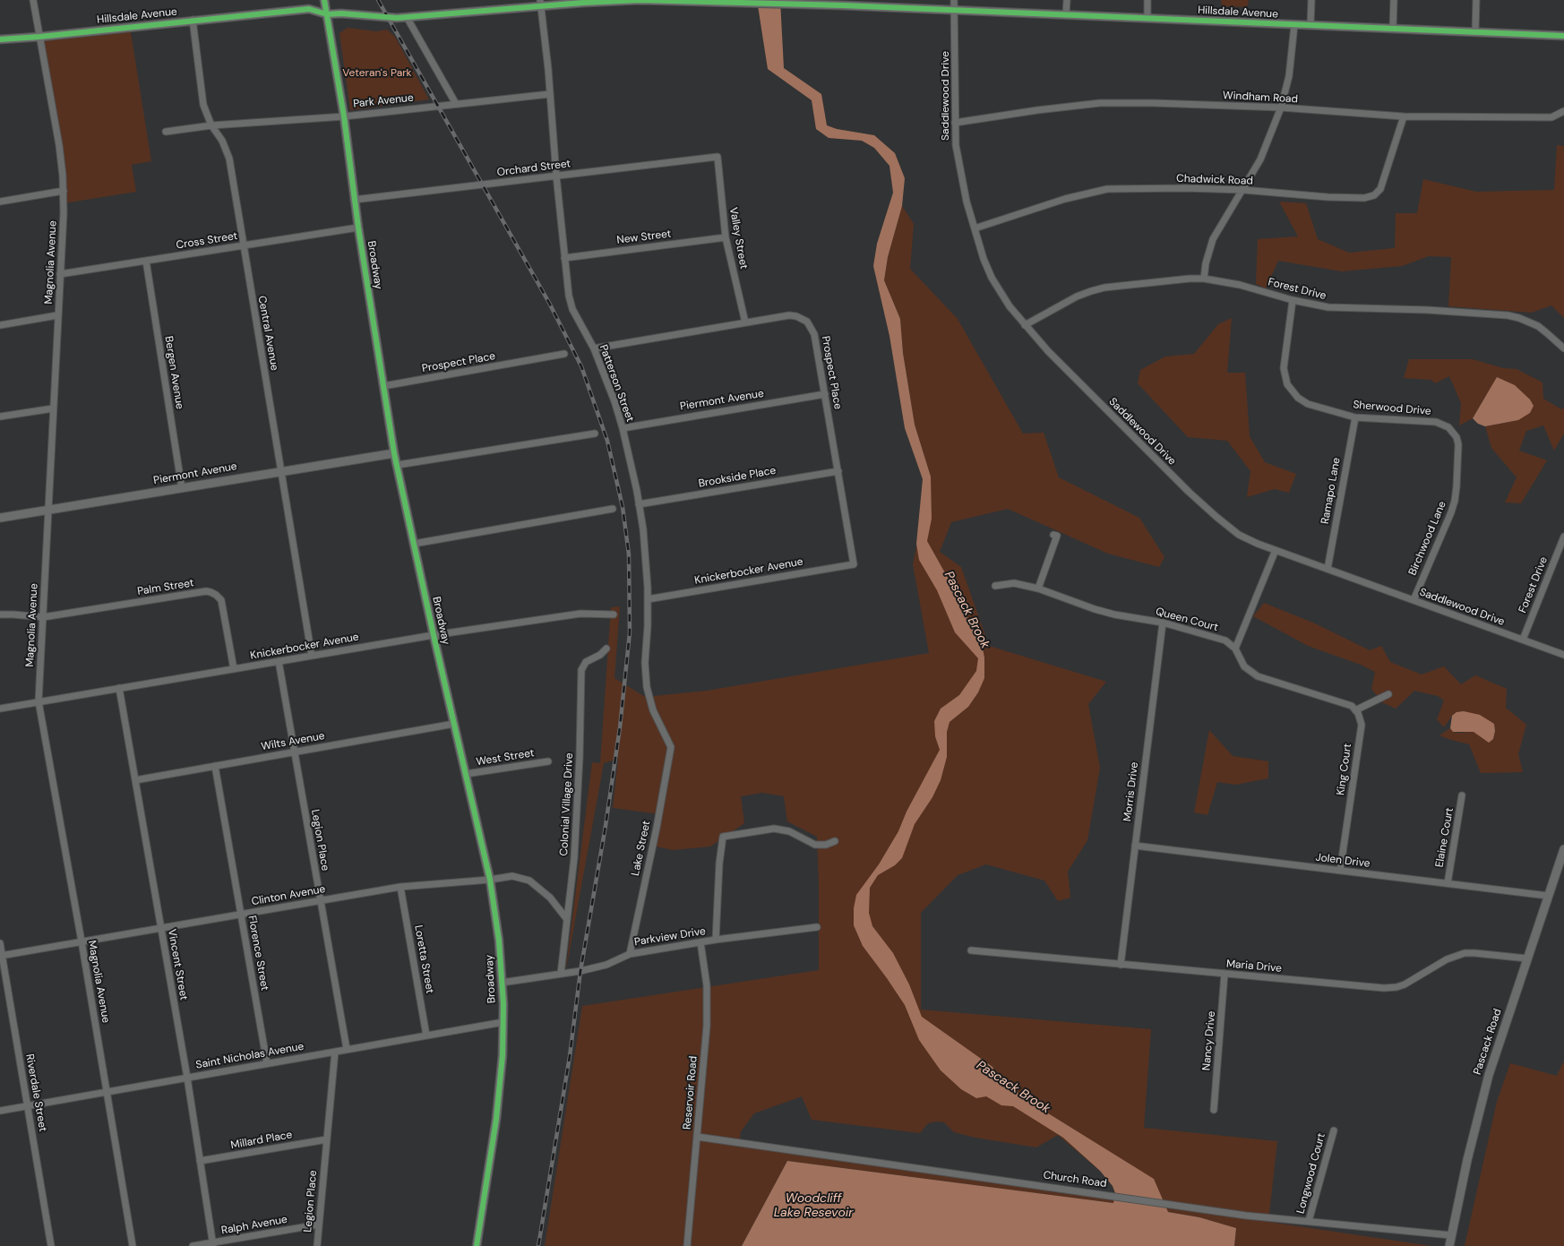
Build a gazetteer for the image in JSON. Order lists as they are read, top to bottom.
{
  "streets": {
    "street": [
      "Hillsdale Avenue",
      "Saddlewood Drive",
      "Windham Road",
      "Park Avenue",
      "Orchard Street",
      "Chadwick Road",
      "New Street",
      "Valley Street",
      "Cross Street",
      "Magnolia Avenue",
      "Broadway",
      "Forest Drive",
      "Central Avenue",
      "Prospect Place",
      "Bergen Avenue",
      "Patterson Street",
      "Piermont Avenue",
      "Sherwood Drive",
      "Brookside Place",
      "Ramapo Lane",
      "Birchwood Lane",
      "Knickerbocker Avenue",
      "Palm Street",
      "Queen Court",
      "Wilts Avenue",
      "West Street",
      "King Court",
      "Morris Drive",
      "Colonial Village Drive",
      "Elaine Court",
      "Legion Place",
      "Lake Street",
      "Jolen Drive",
      "Clinton Avenue",
      "Parkview Drive",
      "Florence Street",
      "Loretta Street",
      "Vincent Street",
      "Maria Drive",
      "Nancy Drive",
      "Pascack Road",
      "Saint Nicholas Avenue",
      "Riverdale Street",
      "Reservoir Road",
      "Millard Place",
      "Longwood Court",
      "Church Road",
      "Ralph Avenue"
    ]
  },
  "crossings": [
    ["Hillsdale Avenue", "Saddlewood Drive"],
    ["Hillsdale Avenue", "Magnolia Avenue"],
    ["Hillsdale Avenue", "Broadway"],
    ["Hillsdale Avenue", "Central Avenue"],
    ["Hillsdale Avenue", "Patterson Street"],
    ["Saddlewood Drive", "Windham Road"],
    ["Saddlewood Drive", "Chadwick Road"],
    ["Saddlewood Drive", "Forest Drive"],
    ["Saddlewood Drive", "Ramapo Lane"],
    ["Saddlewood Drive", "Birchwood Lane"],
    ["Windham Road", "Chadwick Road"],
    ["Park Avenue", "Broadway"],
    ["Park Avenue", "Central Avenue"],
    ["Park Avenue", "Patterson Street"],
    ["Orchard Street", "Valley Street"],
    ["Orchard Street", "Broadway"],
    ["Orchard Street", "Patterson Street"],
    ["New Street", "Valley Street"],
    ["New Street", "Patterson Street"],
    ["Valley Street", "Prospect Place"],
    ["Cross Street", "Magnolia Avenue"],
    ["Cross Street", "Broadway"],
    ["Cross Street", "Central Avenue"],
    ["Cross Street", "Bergen Avenue"],
    ["Magnolia Avenue", "Piermont Avenue"],
    ["Magnolia Avenue", "Knickerbocker Avenue"],
    ["Magnolia Avenue", "Palm Street"],
    ["Magnolia Avenue", "Clinton Avenue"],
    ["Magnolia Avenue", "Saint Nicholas Avenue"],
    ["Broadway", "Prospect Place"],
    ["Broadway", "Piermont Avenue"],
    ["Broadway", "Knickerbocker Avenue"],
    ["Broadway", "Wilts Avenue"],
    ["Broadway", "West Street"],
    ["Broadway", "Clinton Avenue"],
    ["Broadway", "Parkview Drive"],
    ["Broadway", "Saint Nicholas Avenue"],
    ["Forest Drive", "Sherwood Drive"],
    ["Central Avenue", "Piermont Avenue"],
    ["Central Avenue", "Knickerbocker Avenue"],
    ["Prospect Place", "Patterson Street"],
    ["Prospect Place", "Piermont Avenue"],
    ["Prospect Place", "Brookside Place"],
    ["Prospect Place", "Knickerbocker Avenue"],
    ["Bergen Avenue", "Piermont Avenue"],
    ["Patterson Street", "Piermont Avenue"],
    ["Patterson Street", "Brookside Place"],
    ["Patterson Street", "Knickerbocker Avenue"],
    ["Patterson Street", "Lake Street"],
    ["Sherwood Drive", "Ramapo Lane"],
    ["Sherwood Drive", "Birchwood Lane"],
    ["Knickerbocker Avenue", "Palm Street"],
    ["Knickerbocker Avenue", "Legion Place"],
    ["Knickerbocker Avenue", "Vincent Street"],
    ["Queen Court", "Morris Drive"],
    ["Wilts Avenue", "Legion Place"],
    ["Wilts Avenue", "Florence Street"],
    ["Wilts Avenue", "Vincent Street"],
    ["King Court", "Jolen Drive"],
    ["Morris Drive", "Jolen Drive"],
    ["Morris Drive", "Maria Drive"],
    ["Colonial Village Drive", "Clinton Avenue"],
    ["Colonial Village Drive", "Parkview Drive"],
    ["Elaine Court", "Jolen Drive"],
    ["Legion Place", "Clinton Avenue"],
    ["Legion Place", "Saint Nicholas Avenue"],
    ["Legion Place", "Millard Place"],
    ["Legion Place", "Ralph Avenue"],
    ["Lake Street", "Parkview Drive"],
    ["Jolen Drive", "Pascack Road"],
    ["Clinton Avenue", "Florence Street"],
    ["Clinton Avenue", "Loretta Street"],
    ["Clinton Avenue", "Vincent Street"],
    ["Clinton Avenue", "Riverdale Street"],
    ["Parkview Drive", "Reservoir Road"],
    ["Florence Street", "Saint Nicholas Avenue"],
    ["Loretta Street", "Saint Nicholas Avenue"],
    ["Vincent Street", "Saint Nicholas Avenue"],
    ["Vincent Street", "Millard Place"],
    ["Vincent Street", "Ralph Avenue"],
    ["Maria Drive", "Nancy Drive"],
    ["Maria Drive", "Pascack Road"],
    ["Pascack Road", "Church Road"],
    ["Saint Nicholas Avenue", "Riverdale Street"],
    ["Reservoir Road", "Church Road"],
    ["Longwood Court", "Church Road"]
  ],
  "water": ["Pascack Brook", "Woodcliff Lake Resevoir"],
  "parks": ["Veteran's Park"]
}
